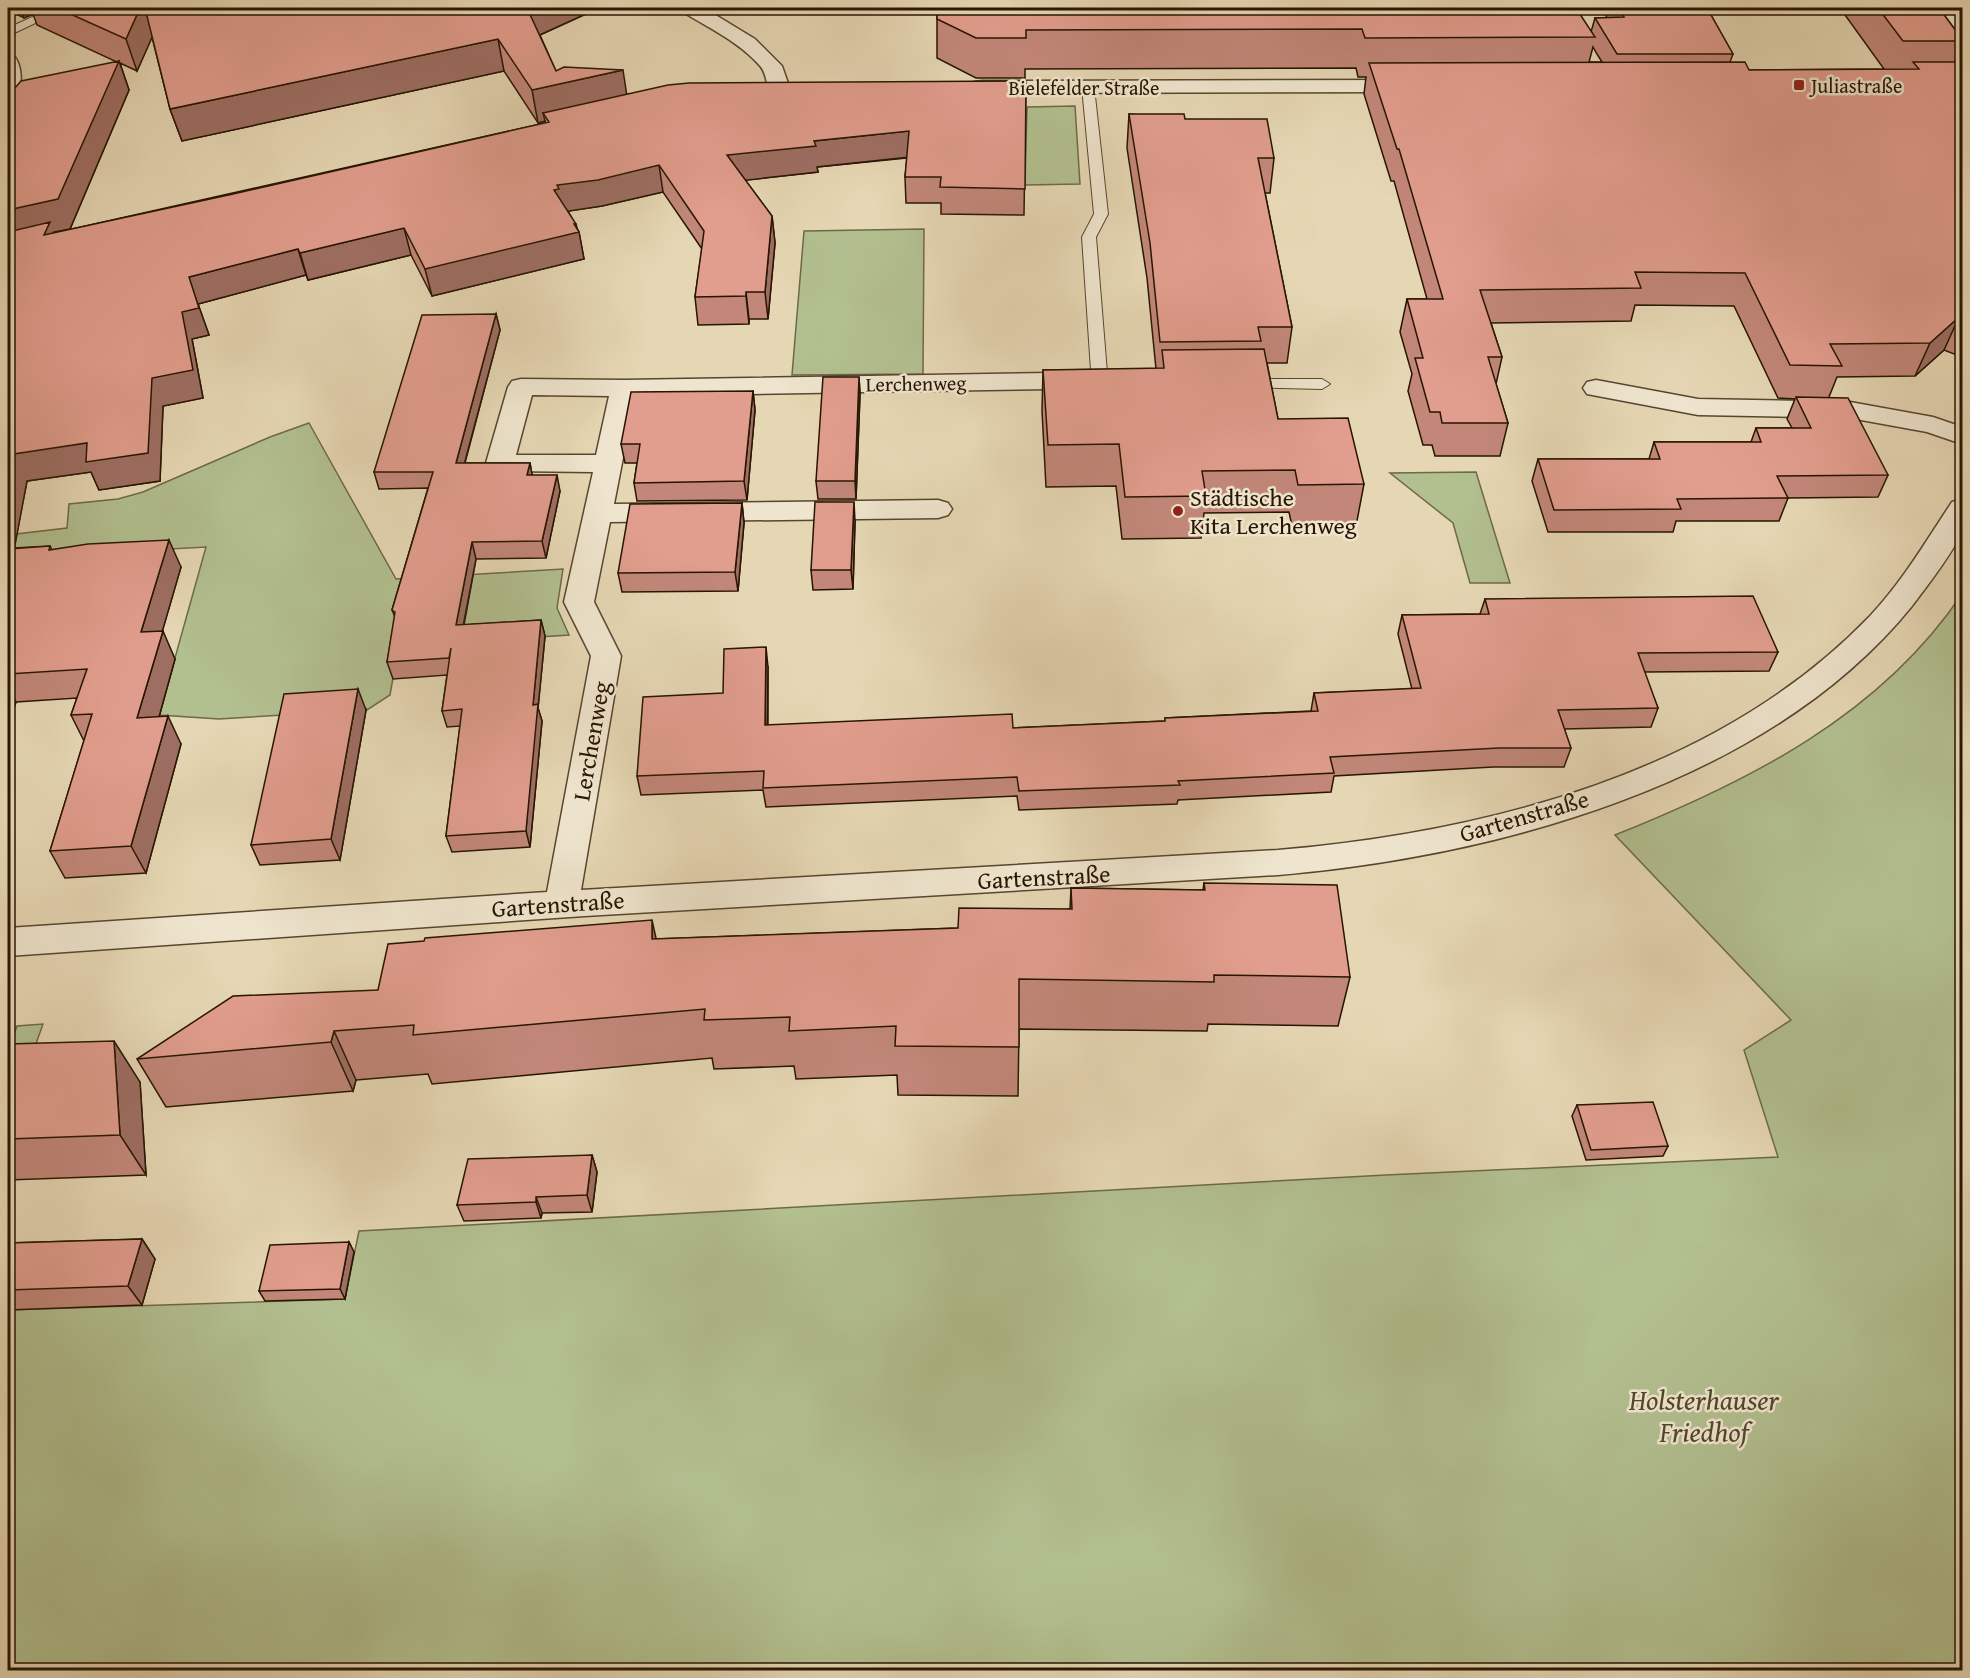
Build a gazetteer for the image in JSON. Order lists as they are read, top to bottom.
{
  "streets": {
    "street": ["Bielefelder Straße", "Lerchenweg", "Gartenstraße"]
  },
  "crossings": [
    ["Bielefelder Straße", "Lerchenweg"],
    ["Lerchenweg", "Gartenstraße"]
  ],
  "parks": ["Holsterhauser Friedhof"],
  "places": {
    "transit": ["Juliastraße"],
    "other": ["Städtische Kita Lerchenweg"]
  }
}
